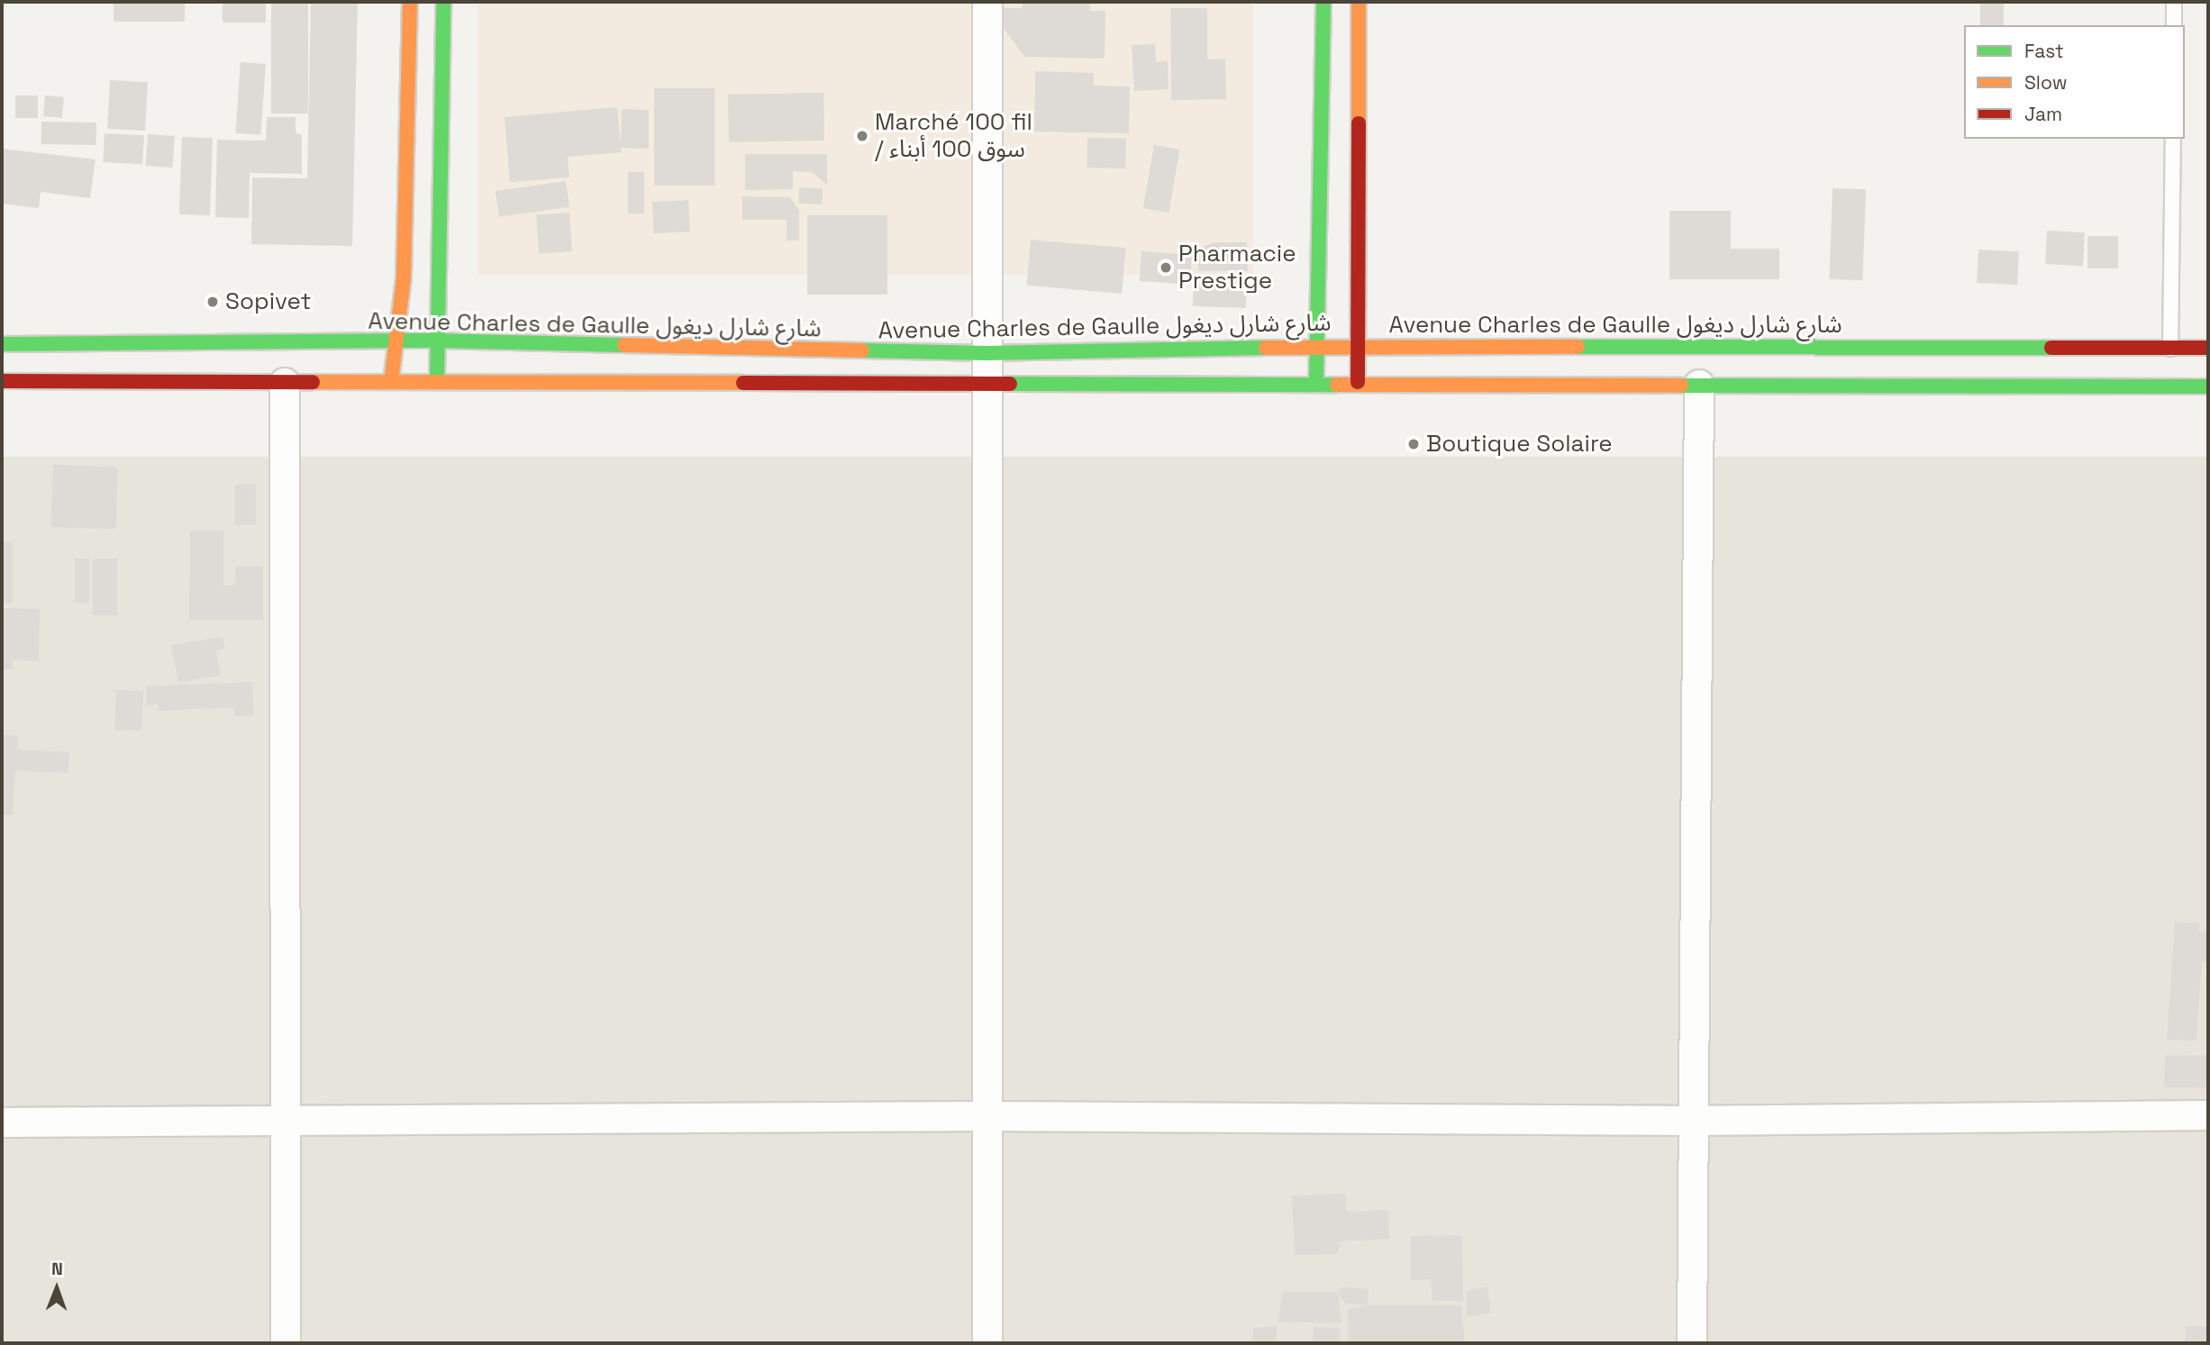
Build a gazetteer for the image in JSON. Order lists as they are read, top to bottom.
{
  "streets": {
    "main road": ["Avenue Charles de Gaulle شارع شارل ديغول"]
  },
  "places": [
    "Marché 100 fil / سوق 100 أبناء",
    "Pharmacie Prestige",
    "Sopivet",
    "Boutique Solaire"
  ],
  "legend": ["Fast", "Slow", "Jam"],
  "north": "top"
}
